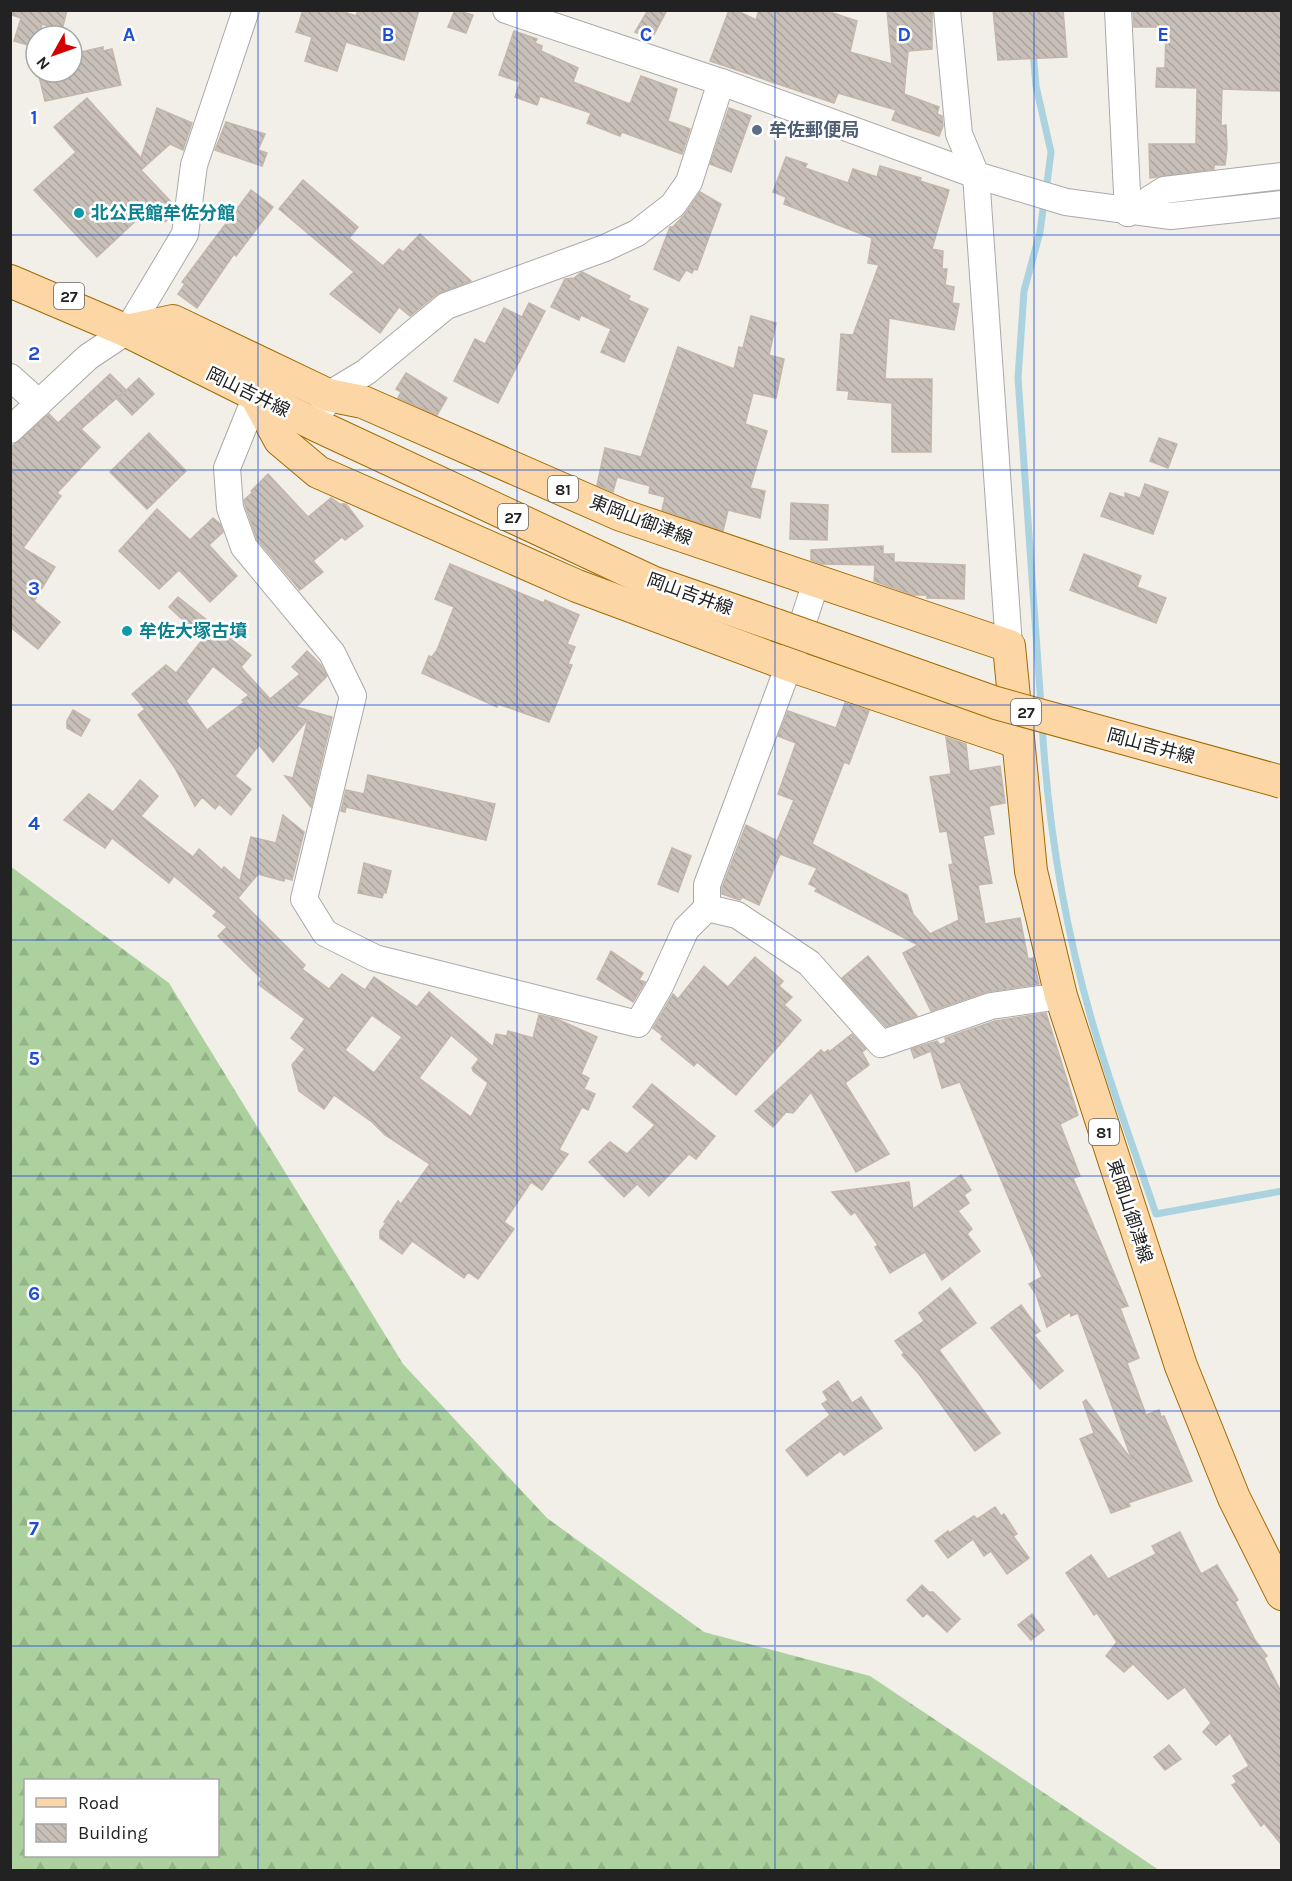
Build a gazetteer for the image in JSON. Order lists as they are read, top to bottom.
{
  "streets": {
    "main road": [
      "27",
      "岡山吉井線",
      "81",
      "東岡山御津線"
    ]
  },
  "crossings": [
    ["岡山吉井線", "東岡山御津線"]
  ],
  "places": ["牟佐郵便局", "北公民館牟佐分館", "牟佐大塚古墳"],
  "legend": ["Road", "Building"],
  "north": "bottom left",
  "grid": {
    "columns": [
      "A",
      "B",
      "C",
      "D",
      "E"
    ],
    "rows": [
      "1",
      "2",
      "3",
      "4",
      "5",
      "6",
      "7"
    ]
  }
}
